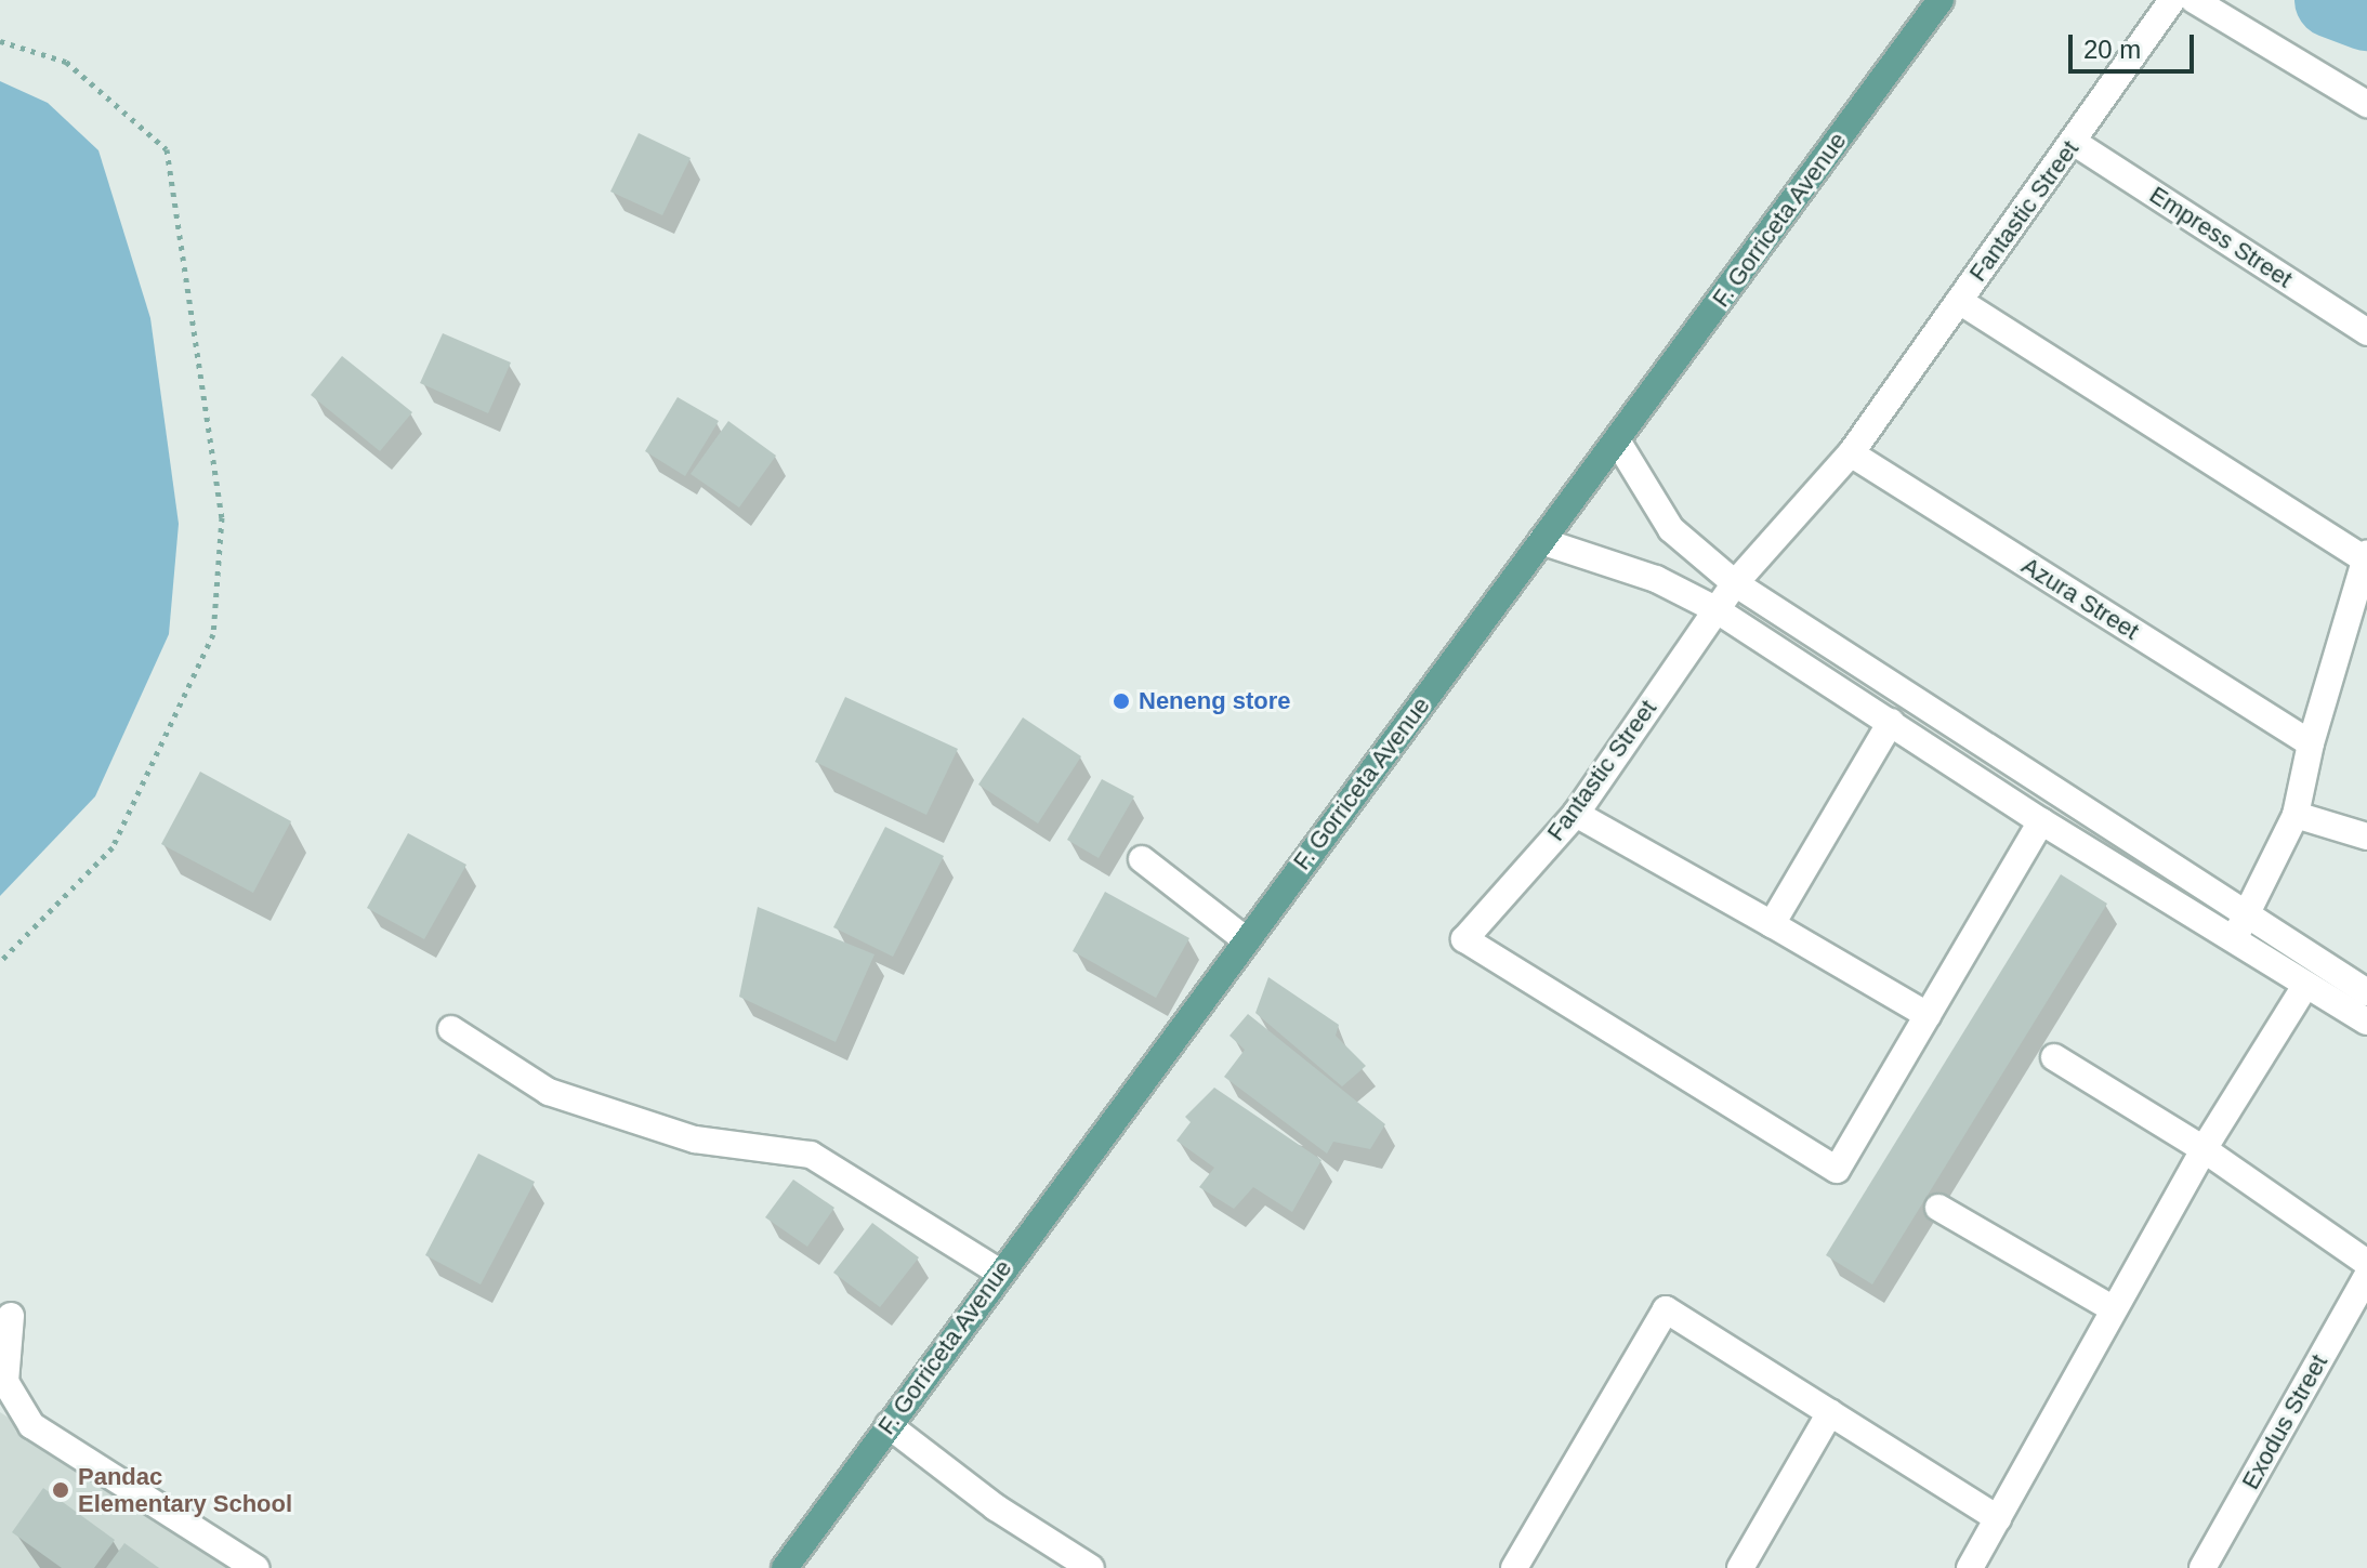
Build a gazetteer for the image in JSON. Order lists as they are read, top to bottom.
{
  "streets": {
    "main road": ["F. Gorriceta Avenue"],
    "street": [
      "Fantastic Street",
      "Empress Street",
      "Azura Street",
      "Exodus Street"
    ]
  },
  "crossings": [
    ["Fantastic Street", "Empress Street"],
    ["Fantastic Street", "Azura Street"]
  ],
  "places": ["Neneng store", "Pandac Elementary School"],
  "scale_bar": "20 m"
}
